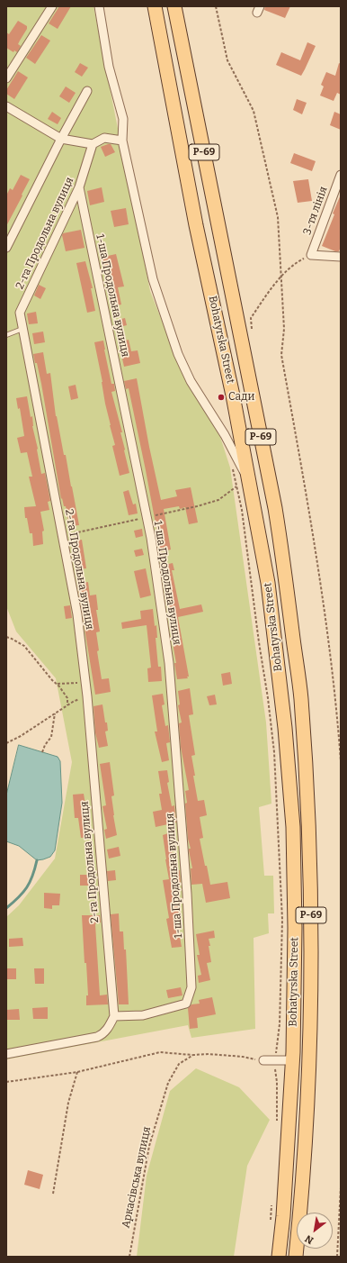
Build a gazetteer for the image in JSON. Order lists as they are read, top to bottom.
{
  "streets": {
    "main road": ["Р-69", "Bohatyrska Street"],
    "street": ["3-тя лінія", "2-га Продольна вулиця", "1-ша Продольна вулиця"],
    "path": ["Аркасівська вулиця"]
  },
  "crossings": [
    ["2-га Продольна вулиця", "1-ша Продольна вулиця"]
  ],
  "places": ["Сади"],
  "north": "bottom left"
}
